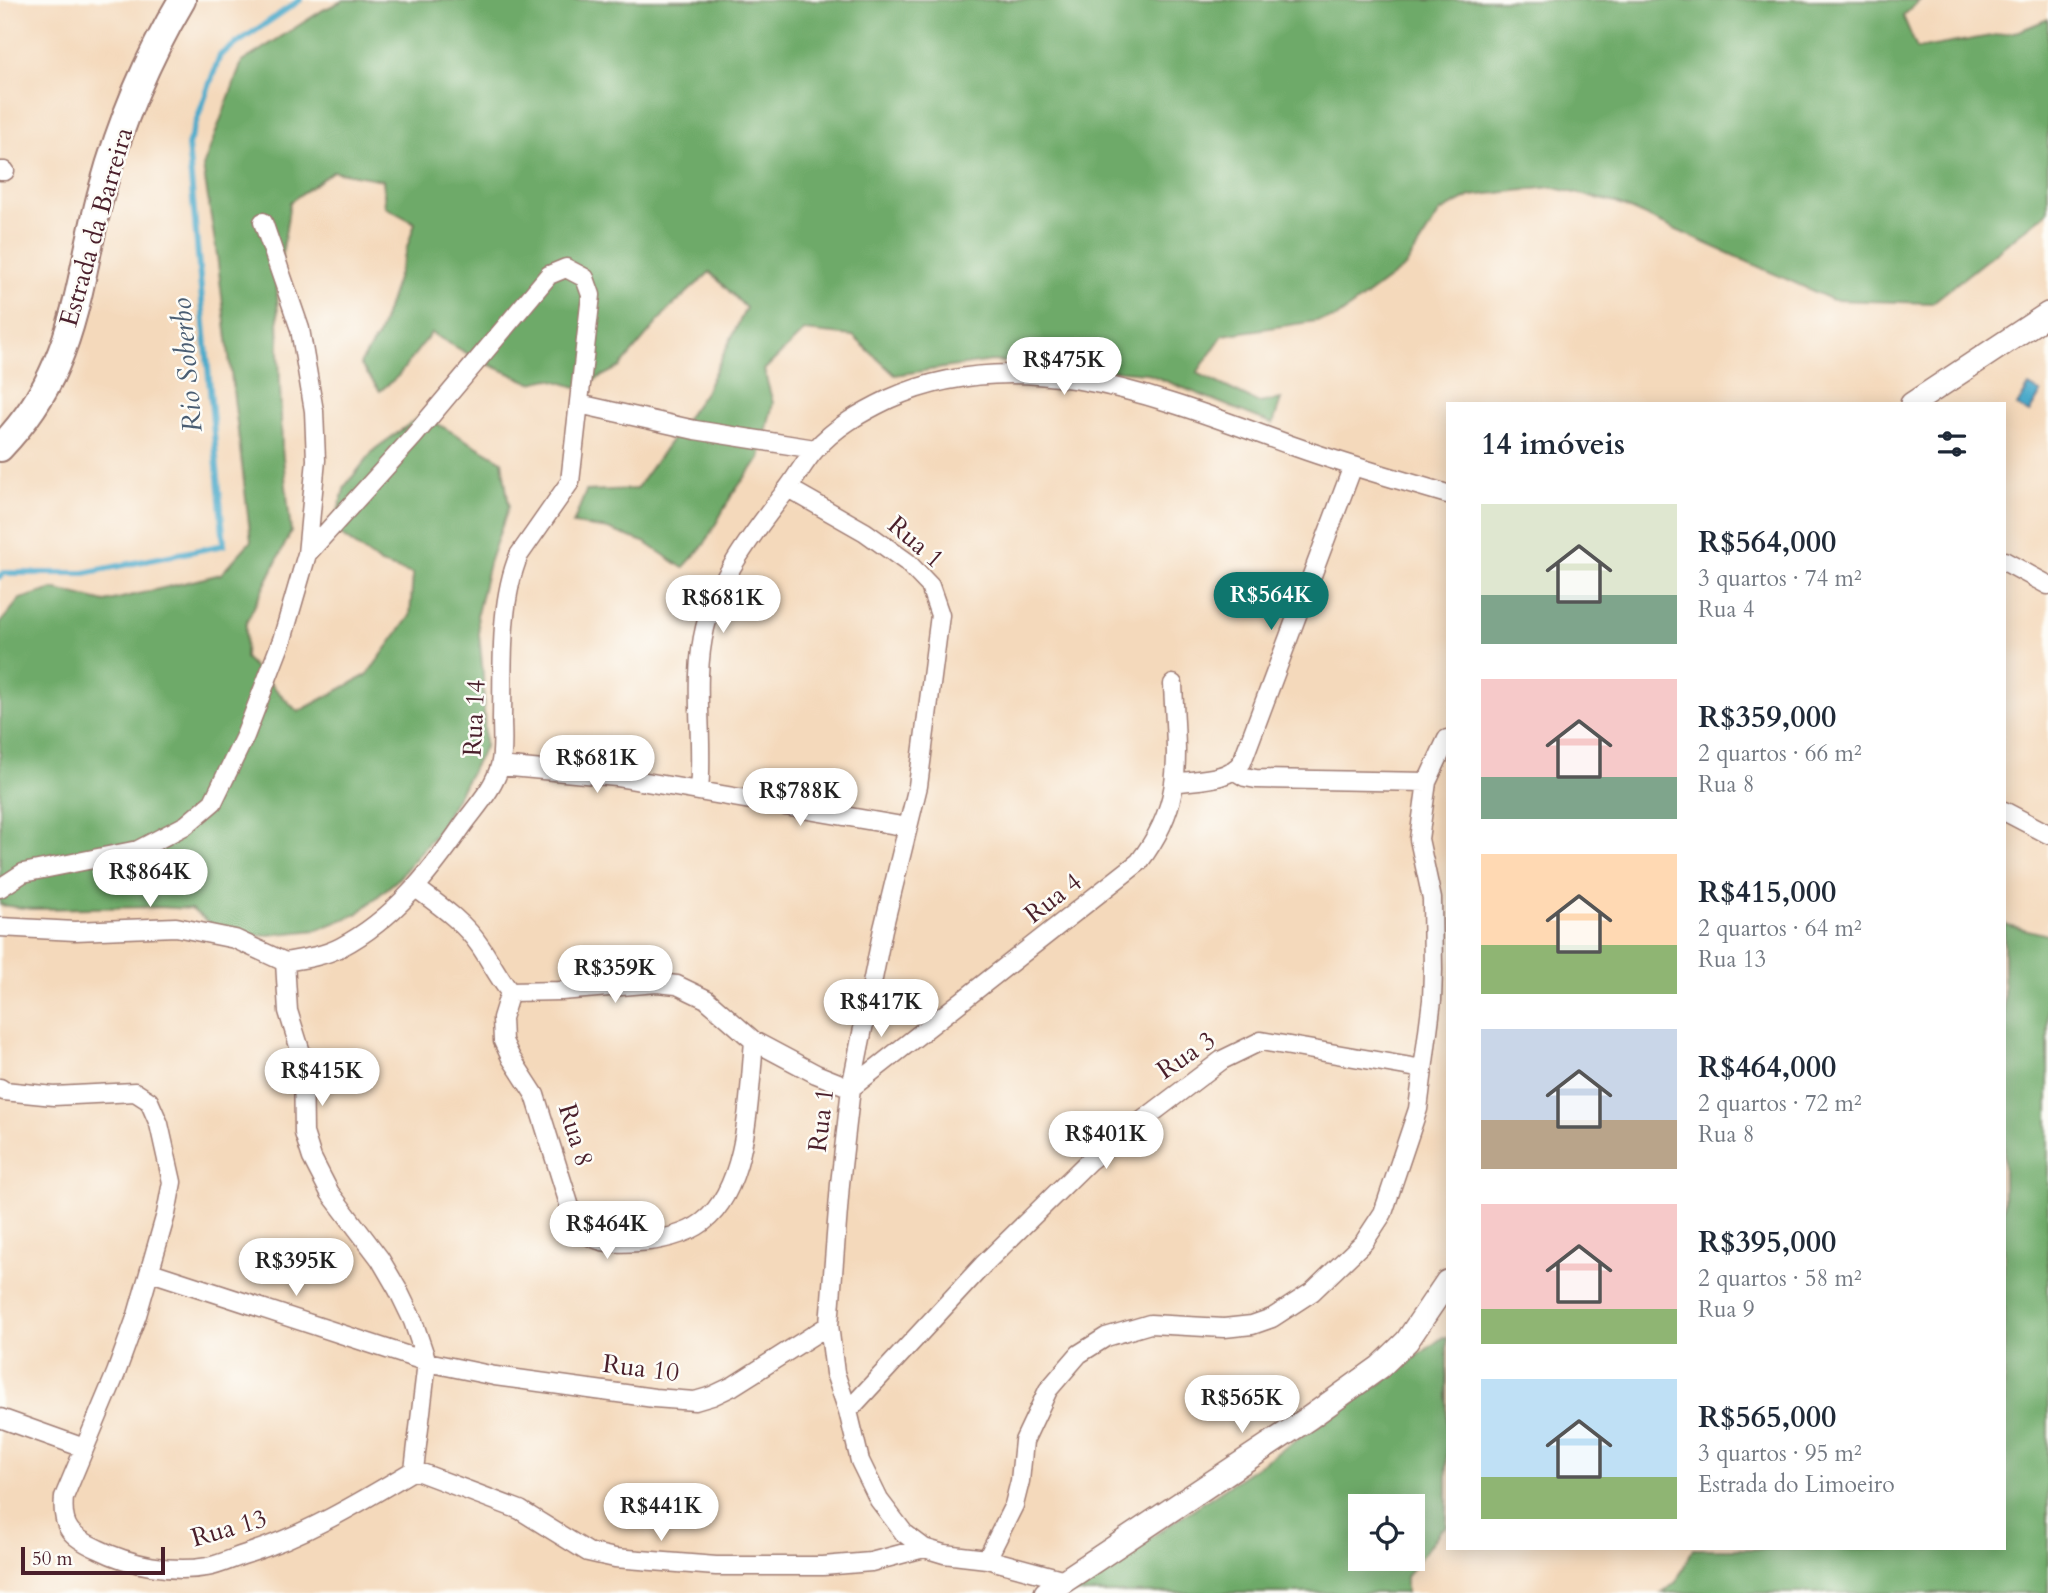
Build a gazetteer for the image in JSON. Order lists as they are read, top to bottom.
{
  "streets": {
    "main road": ["Estrada da Barreira"],
    "street": [
      "Rua 1",
      "Rua 14",
      "Rua 4",
      "Rua 3",
      "Rua 8",
      "Rua 10",
      "Rua 13"
    ]
  },
  "crossings": [
    ["Rua 1", "Rua 4"],
    ["Rua 1", "Rua 3"],
    ["Rua 1", "Rua 10"],
    ["Rua 10", "Rua 13"]
  ],
  "water": ["Rio Soberbo"],
  "scale_bar": "50 m",
  "page": {
    "price": [
      "R$475K",
      "R$564K",
      "R$681K",
      "R$681K",
      "R$788K",
      "R$864K",
      "R$359K",
      "R$417K",
      "R$415K",
      "R$401K",
      "R$464K",
      "R$395K",
      "R$565K",
      "R$441K"
    ],
    "heading": "14 imóveis",
    "list": [
      {
        "name": "R$564,000",
        "note": "3 quartos · 74 m² · Rua 4"
      },
      {
        "name": "R$359,000",
        "note": "2 quartos · 66 m² · Rua 8"
      },
      {
        "name": "R$415,000",
        "note": "2 quartos · 64 m² · Rua 13"
      },
      {
        "name": "R$464,000",
        "note": "2 quartos · 72 m² · Rua 8"
      },
      {
        "name": "R$395,000",
        "note": "2 quartos · 58 m² · Rua 9"
      },
      {
        "name": "R$565,000",
        "note": "3 quartos · 95 m² · Estrada do Limoeiro"
      }
    ],
    "scale": "50 m"
  }
}
